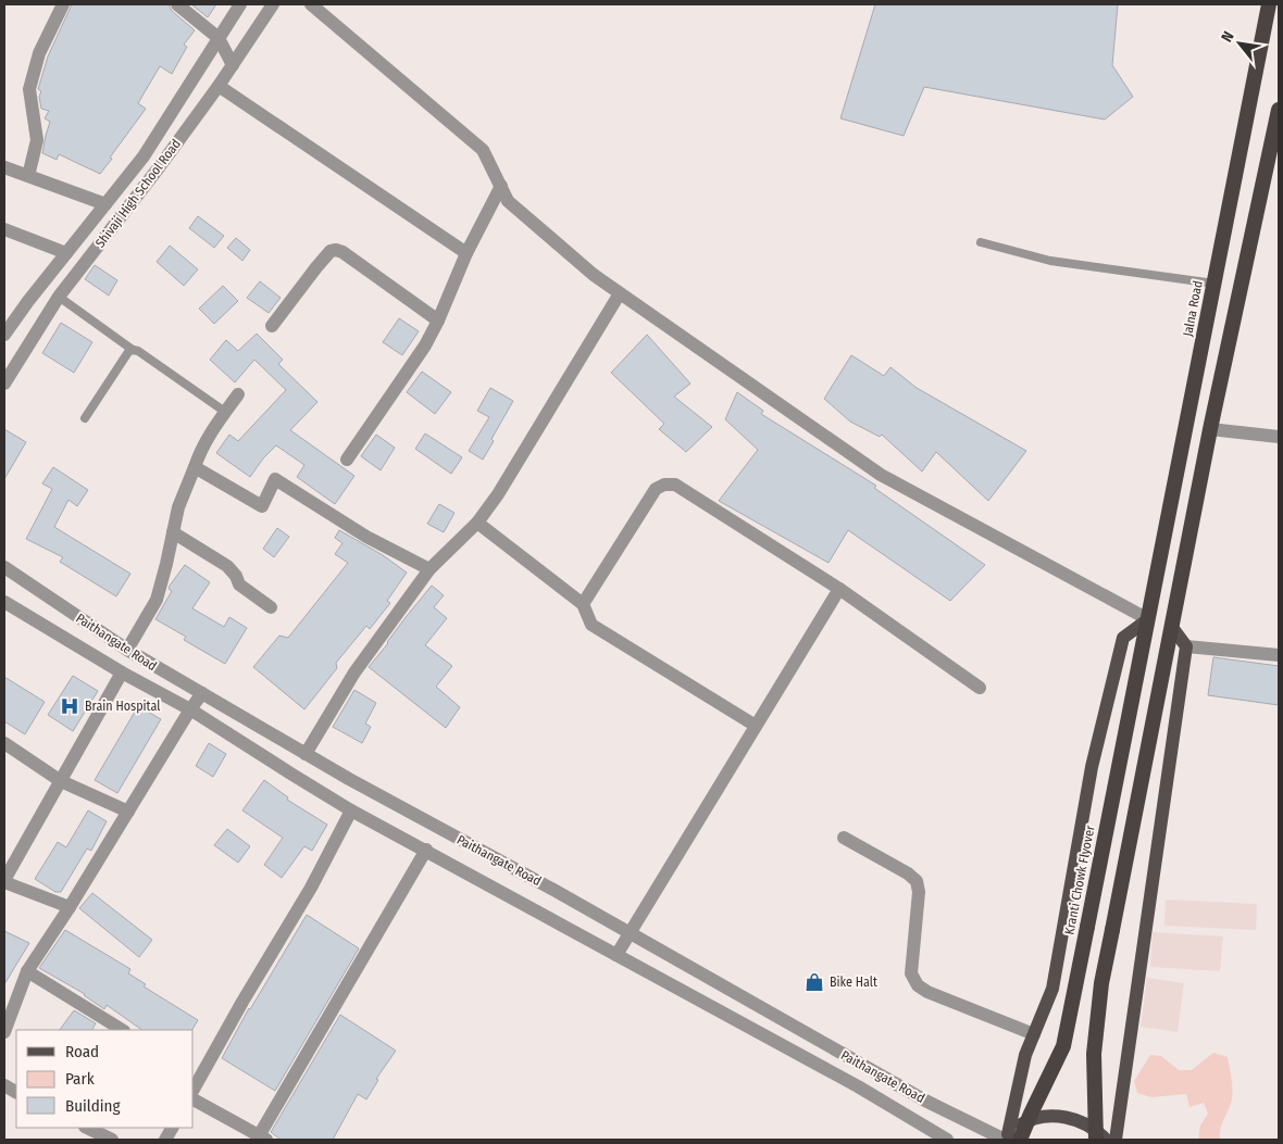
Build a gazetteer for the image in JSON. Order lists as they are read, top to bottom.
{
  "streets": {
    "highway": ["Jalna Road", "Kranti Chowk Flyover"],
    "street": ["Shivaji High School Road", "Paithangate Road"]
  },
  "crossings": [
    ["Jalna Road", "Kranti Chowk Flyover"],
    ["Paithangate Road", "Kranti Chowk Flyover"]
  ],
  "places": {
    "hospital": ["Brain Hospital"],
    "shop": ["Bike Halt"]
  },
  "legend": ["Road", "Park", "Building"],
  "north": "top left"
}
